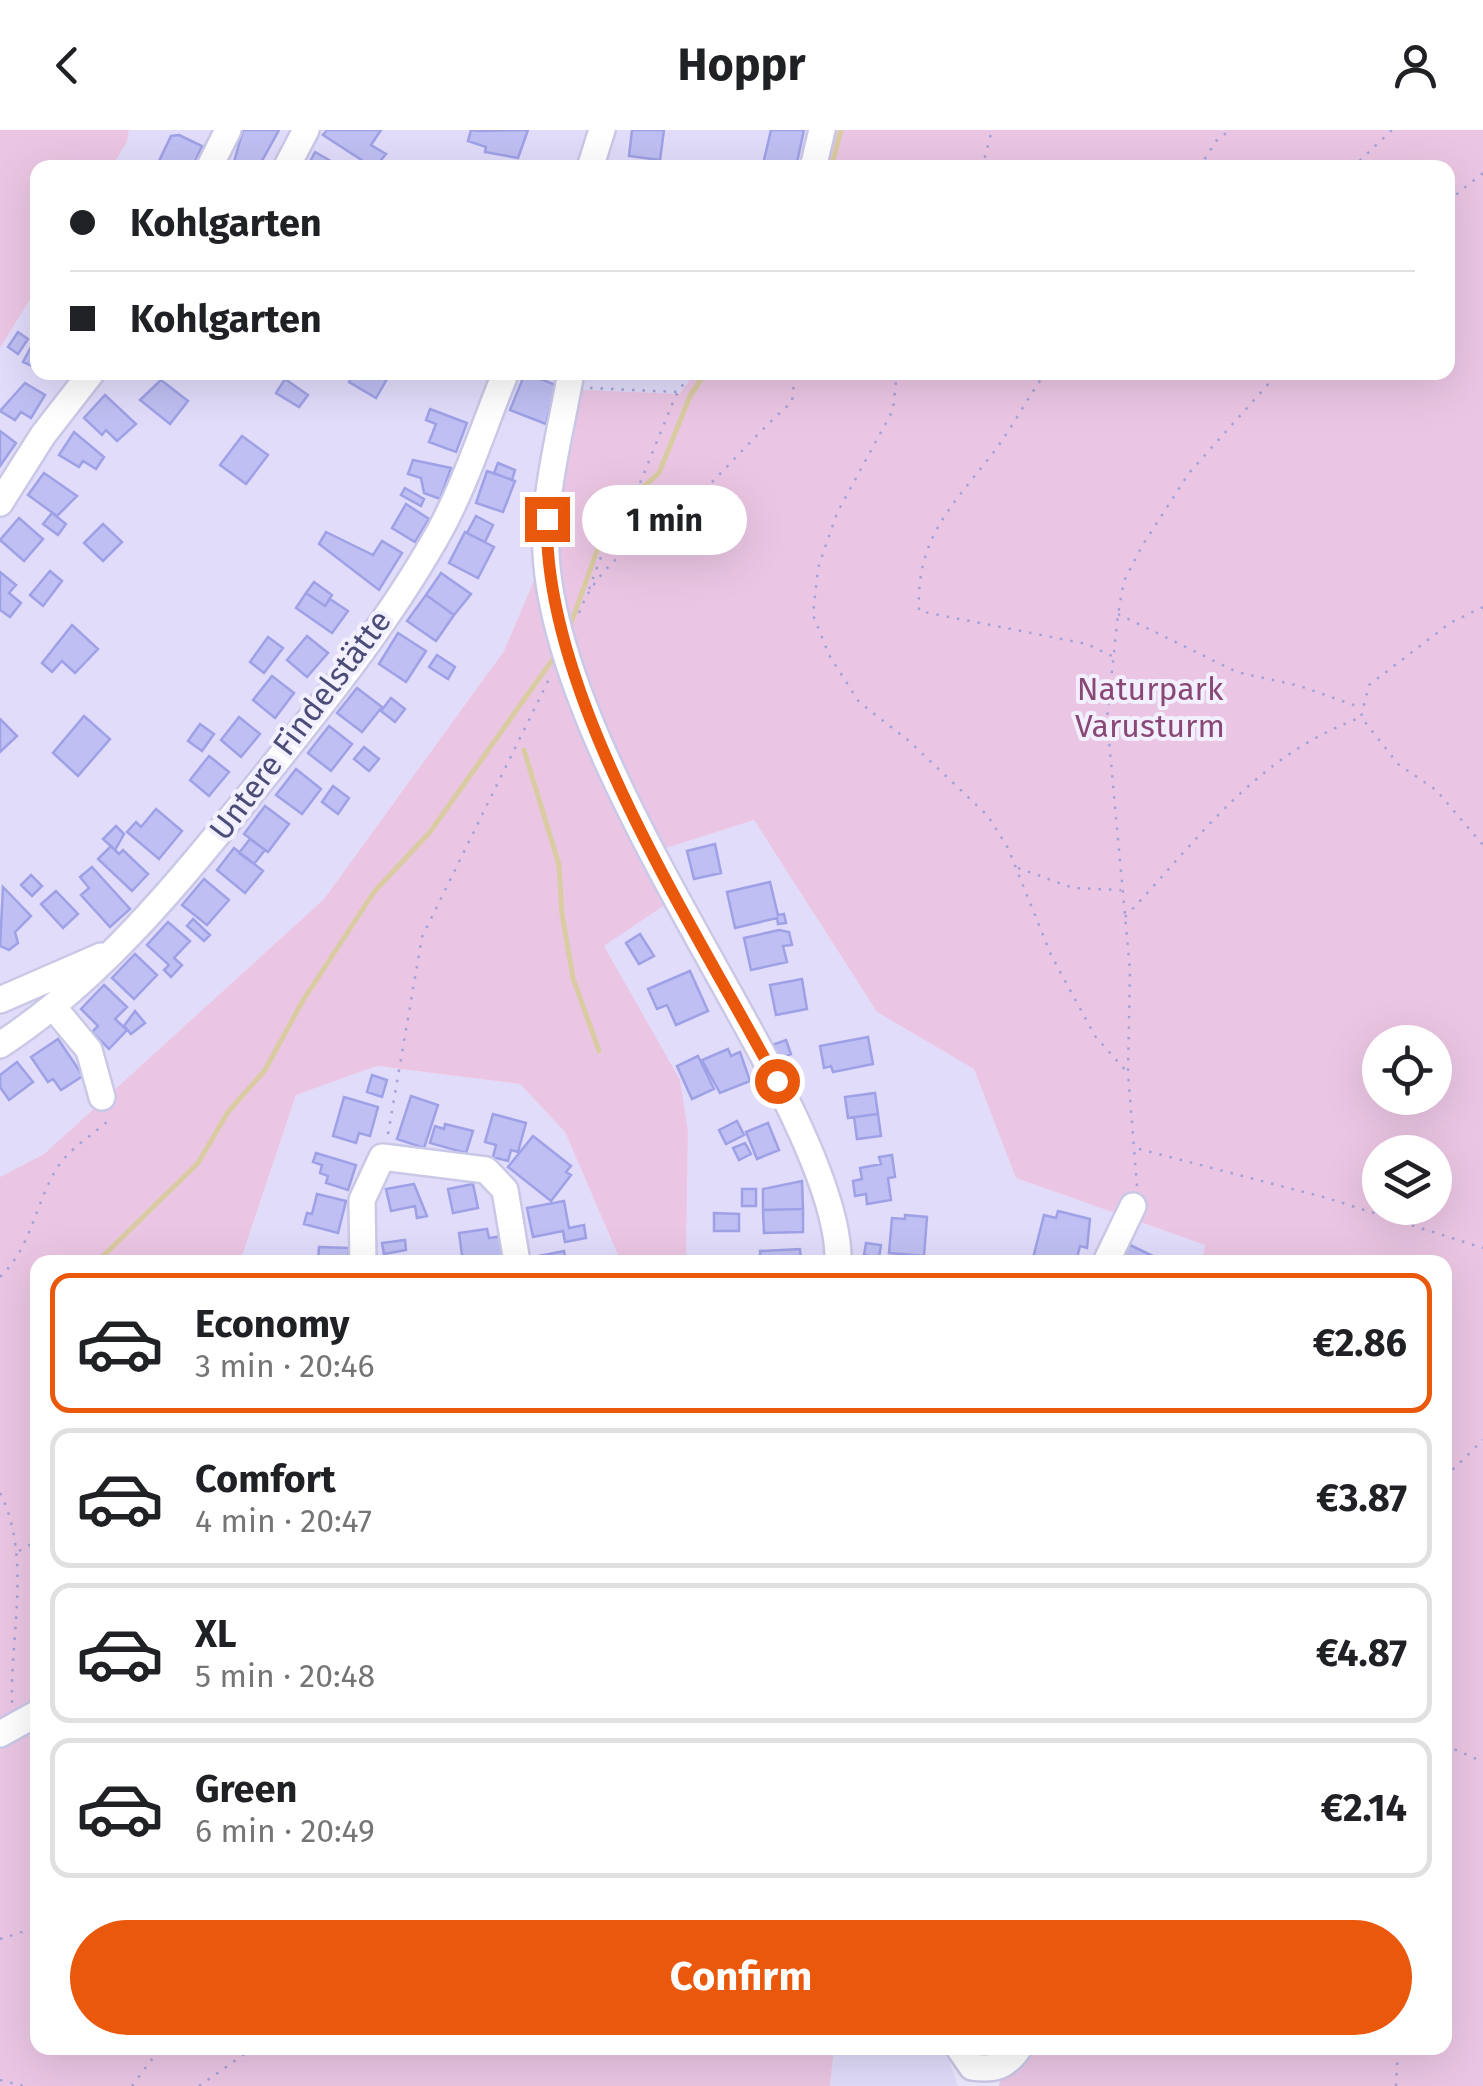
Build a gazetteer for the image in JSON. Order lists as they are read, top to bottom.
{
  "streets": {
    "street": ["Untere Findelstätte"]
  },
  "parks": ["Naturpark Varusturm"],
  "page": {
    "header": "Hoppr",
    "banner": ["Kohlgarten", "Kohlgarten"],
    "bubble": "1 min",
    "list": [
      {
        "name": "Economy",
        "note": "3 min · 20:46",
        "value": "€2.86"
      },
      {
        "name": "Comfort",
        "note": "4 min · 20:47",
        "value": "€3.87"
      },
      {
        "name": "XL",
        "note": "5 min · 20:48",
        "value": "€4.87"
      },
      {
        "name": "Green",
        "note": "6 min · 20:49",
        "value": "€2.14"
      }
    ],
    "buttons": "Confirm"
  }
}
